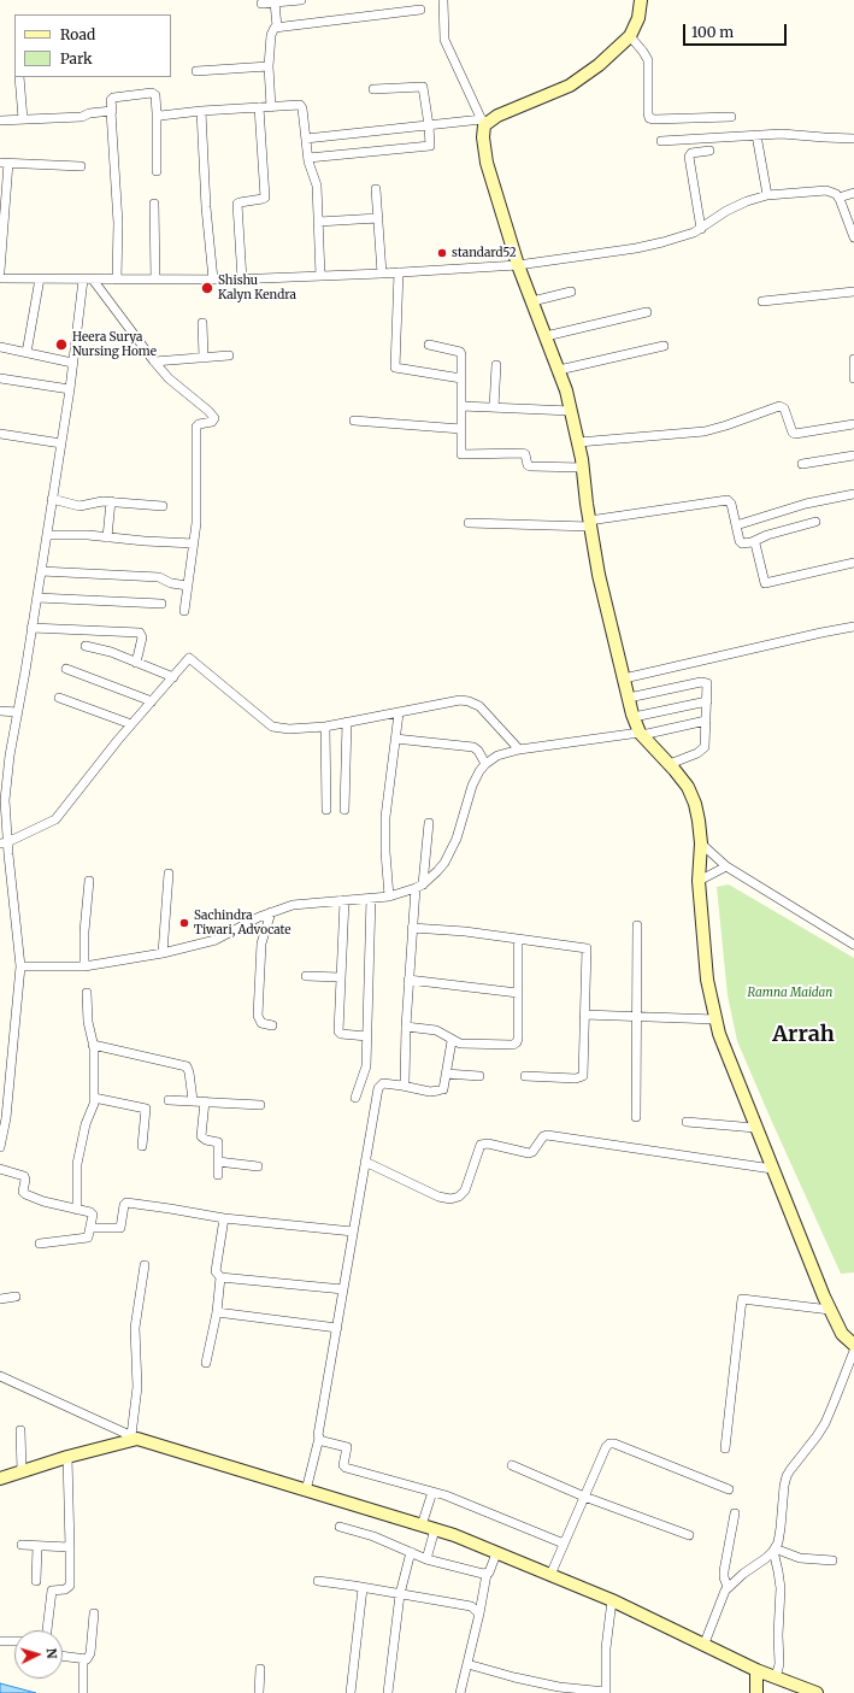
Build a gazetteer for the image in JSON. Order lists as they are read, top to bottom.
{
  "districts": ["Arrah"],
  "parks": ["Ramna Maidan"],
  "places": [
    "standard52",
    "Shishu Kalyn Kendra",
    "Heera Surya Nursing Home",
    "Sachindra Tiwari, Advocate"
  ],
  "legend": ["Road", "Park"],
  "scale_bar": "100 m",
  "north": "right"
}
